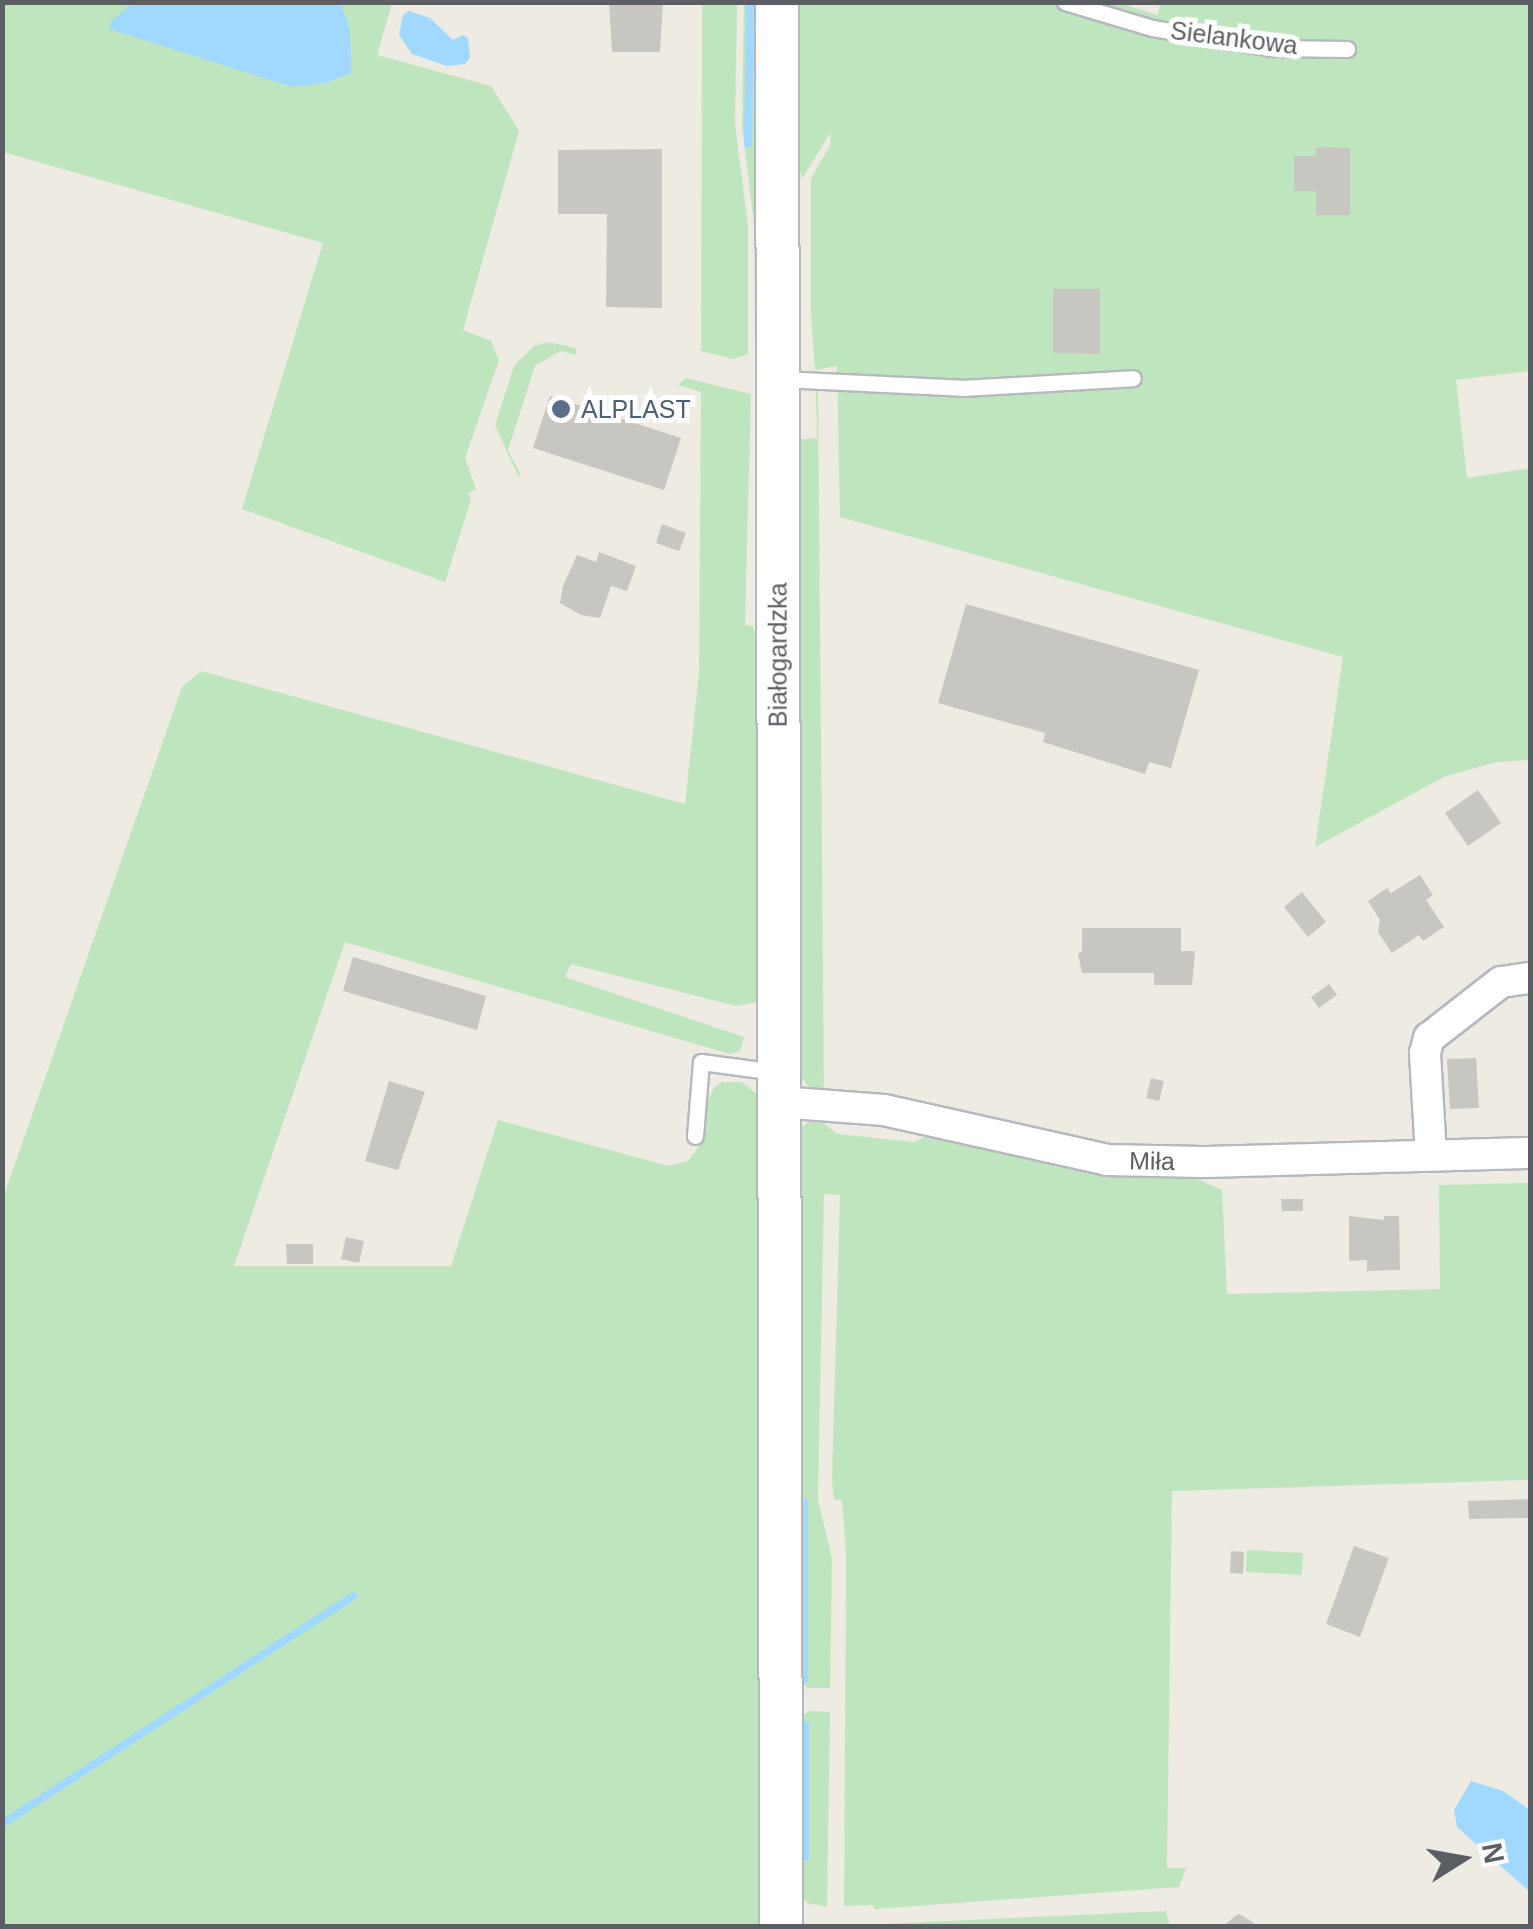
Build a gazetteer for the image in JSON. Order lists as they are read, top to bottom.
{
  "streets": {
    "main road": ["Białogardzka"],
    "street": ["Miła"],
    "lane": ["Sielankowa"]
  },
  "crossings": [
    ["Białogardzka", "Miła"]
  ],
  "places": ["ALPLAST"],
  "north": "right"
}
